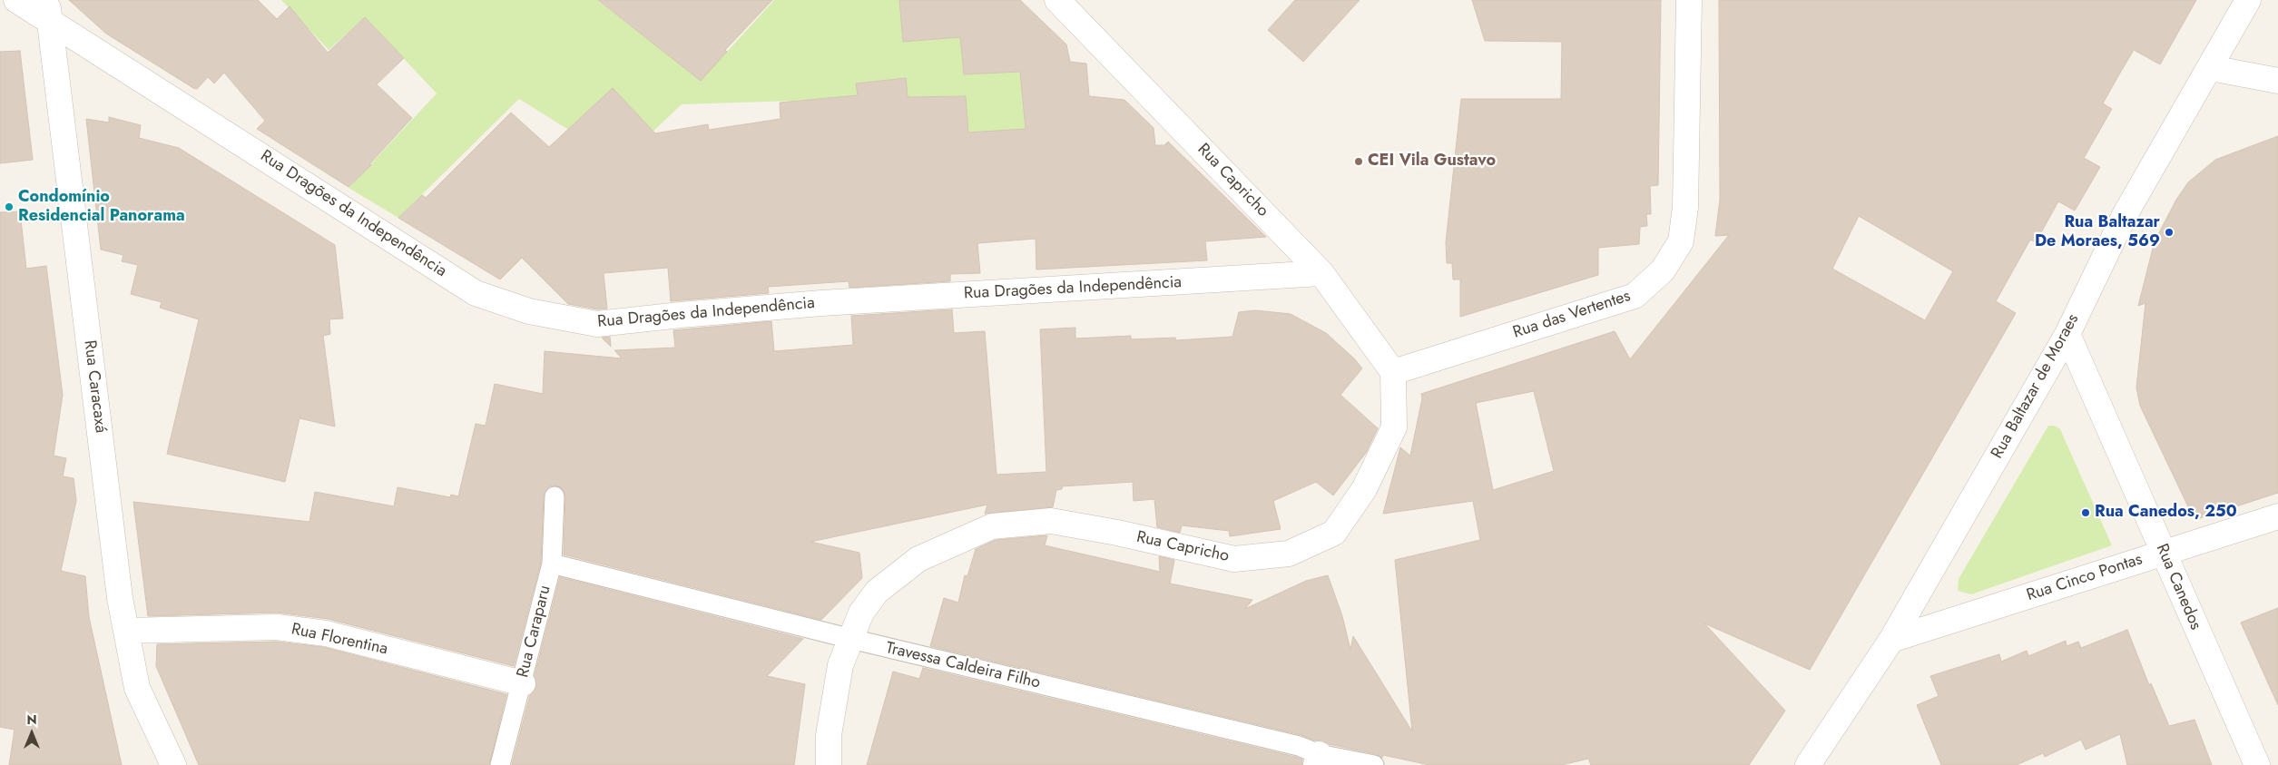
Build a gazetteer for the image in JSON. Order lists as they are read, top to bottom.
{
  "streets": {
    "street": [
      "Rua Capricho",
      "Rua Dragões da Independência",
      "Rua das Vertentes",
      "Rua Caracaxá",
      "Rua Baltazar de Moraes",
      "Rua Cinco Pontas",
      "Rua Canedos",
      "Rua Florentina"
    ],
    "lane": ["Rua Caraparu", "Travessa Caldeira Filho"]
  },
  "crossings": [
    ["Rua Capricho", "Rua Dragões da Independência"],
    ["Rua Capricho", "Rua das Vertentes"],
    ["Rua Capricho", "Travessa Caldeira Filho"],
    ["Rua Dragões da Independência", "Rua Caracaxá"],
    ["Rua Caracaxá", "Rua Florentina"],
    ["Rua Baltazar de Moraes", "Rua Cinco Pontas"],
    ["Rua Baltazar de Moraes", "Rua Canedos"],
    ["Rua Cinco Pontas", "Rua Canedos"],
    ["Rua Caraparu", "Rua Florentina"],
    ["Rua Caraparu", "Travessa Caldeira Filho"]
  ],
  "places": [
    "CEI Vila Gustavo",
    "Condomínio Residencial Panorama",
    "Rua Baltazar De Moraes, 569",
    "Rua Canedos, 250"
  ],
  "north": "top"
}
